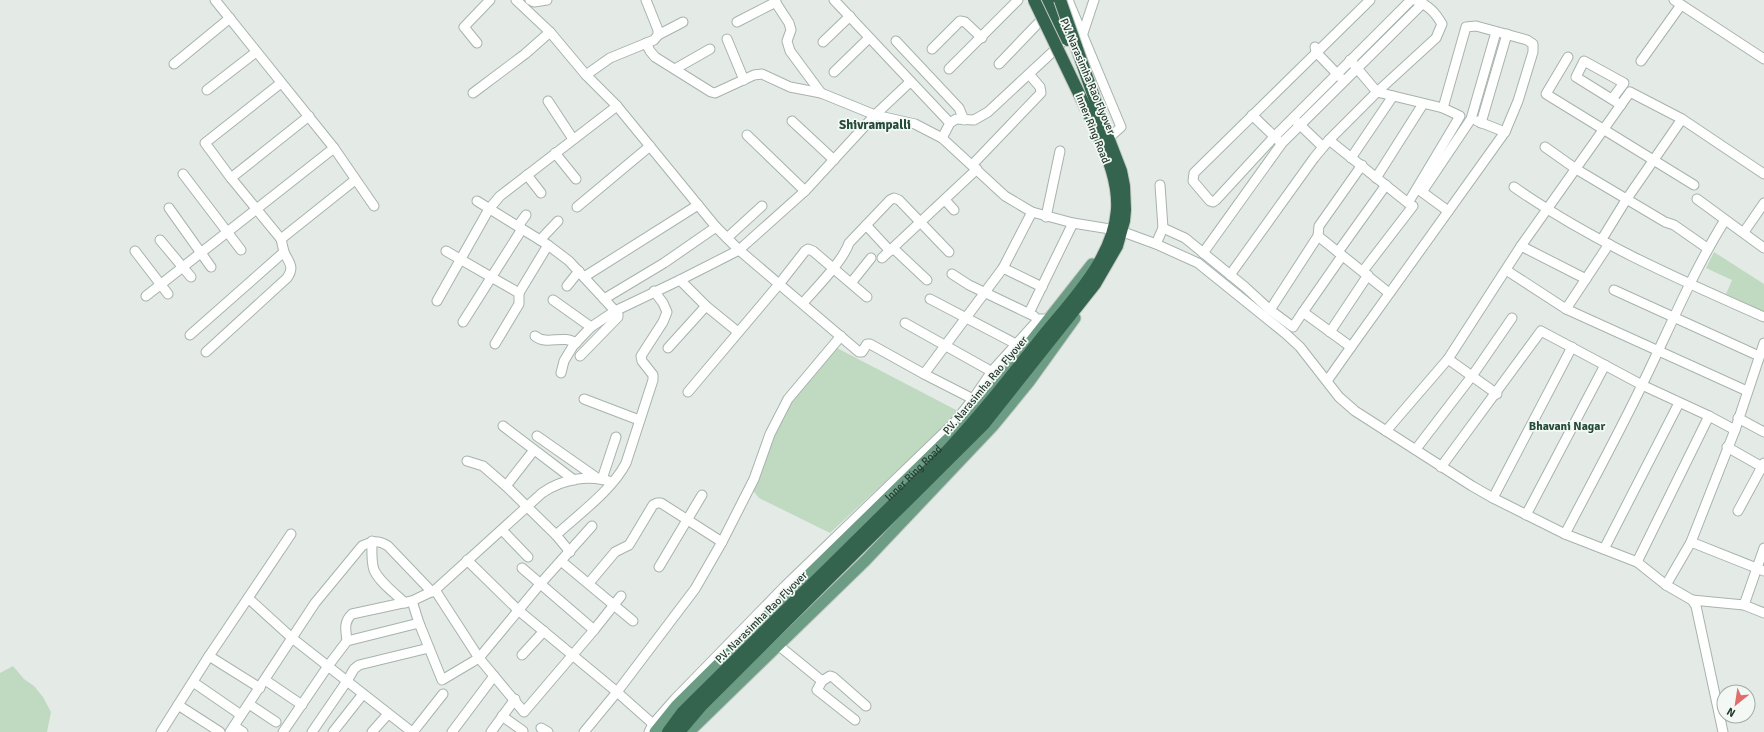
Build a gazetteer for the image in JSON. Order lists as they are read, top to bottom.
{
  "streets": {
    "highway": ["P.V. Narasimha Rao Flyover"],
    "main road": ["Inner Ring Road"]
  },
  "crossings": [
    ["P.V. Narasimha Rao Flyover", "Inner Ring Road"]
  ],
  "districts": ["Shivrampalli", "Bhavani Nagar"],
  "north": "bottom left"
}
